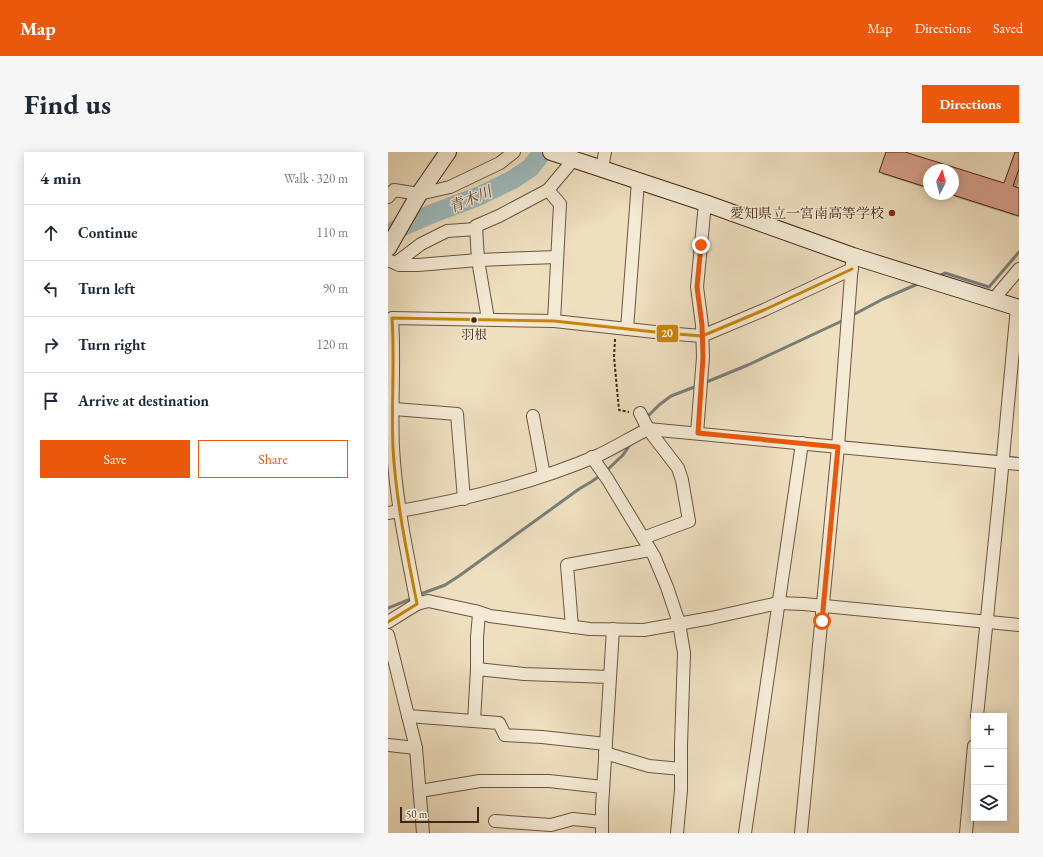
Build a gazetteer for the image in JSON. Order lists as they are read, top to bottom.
{
  "water": ["青木川"],
  "places": ["愛知県立一宮南高等学校", "羽根"],
  "lines": ["transit line 20"],
  "scale_bar": "50 m",
  "north": "top",
  "page": {
    "header": "Map",
    "nav": ["Map", "Directions", "Saved"],
    "buttons": [
      "Directions",
      ["Save", "Share"]
    ],
    "title": "Find us",
    "heading": ["4 min", "Walk · 320 m"],
    "list": [
      ["Continue", "110 m"],
      ["Turn left", "90 m"],
      ["Turn right", "120 m"],
      "Arrive at destination"
    ],
    "map_buttons": ["+", "−"],
    "scale": "50 m"
  }
}
